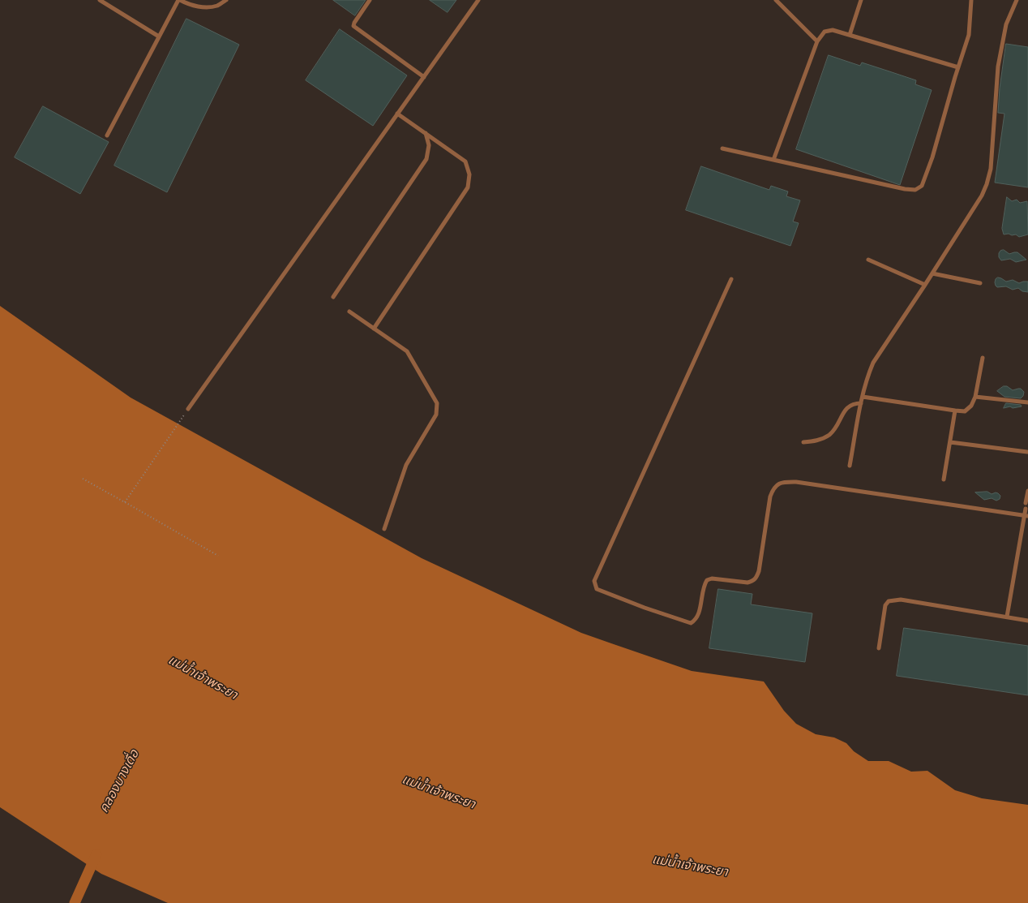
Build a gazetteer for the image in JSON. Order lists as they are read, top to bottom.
{
  "water": ["แม่น้ำเจ้าพระยา", "คลองบางเดื่อ"]
}
